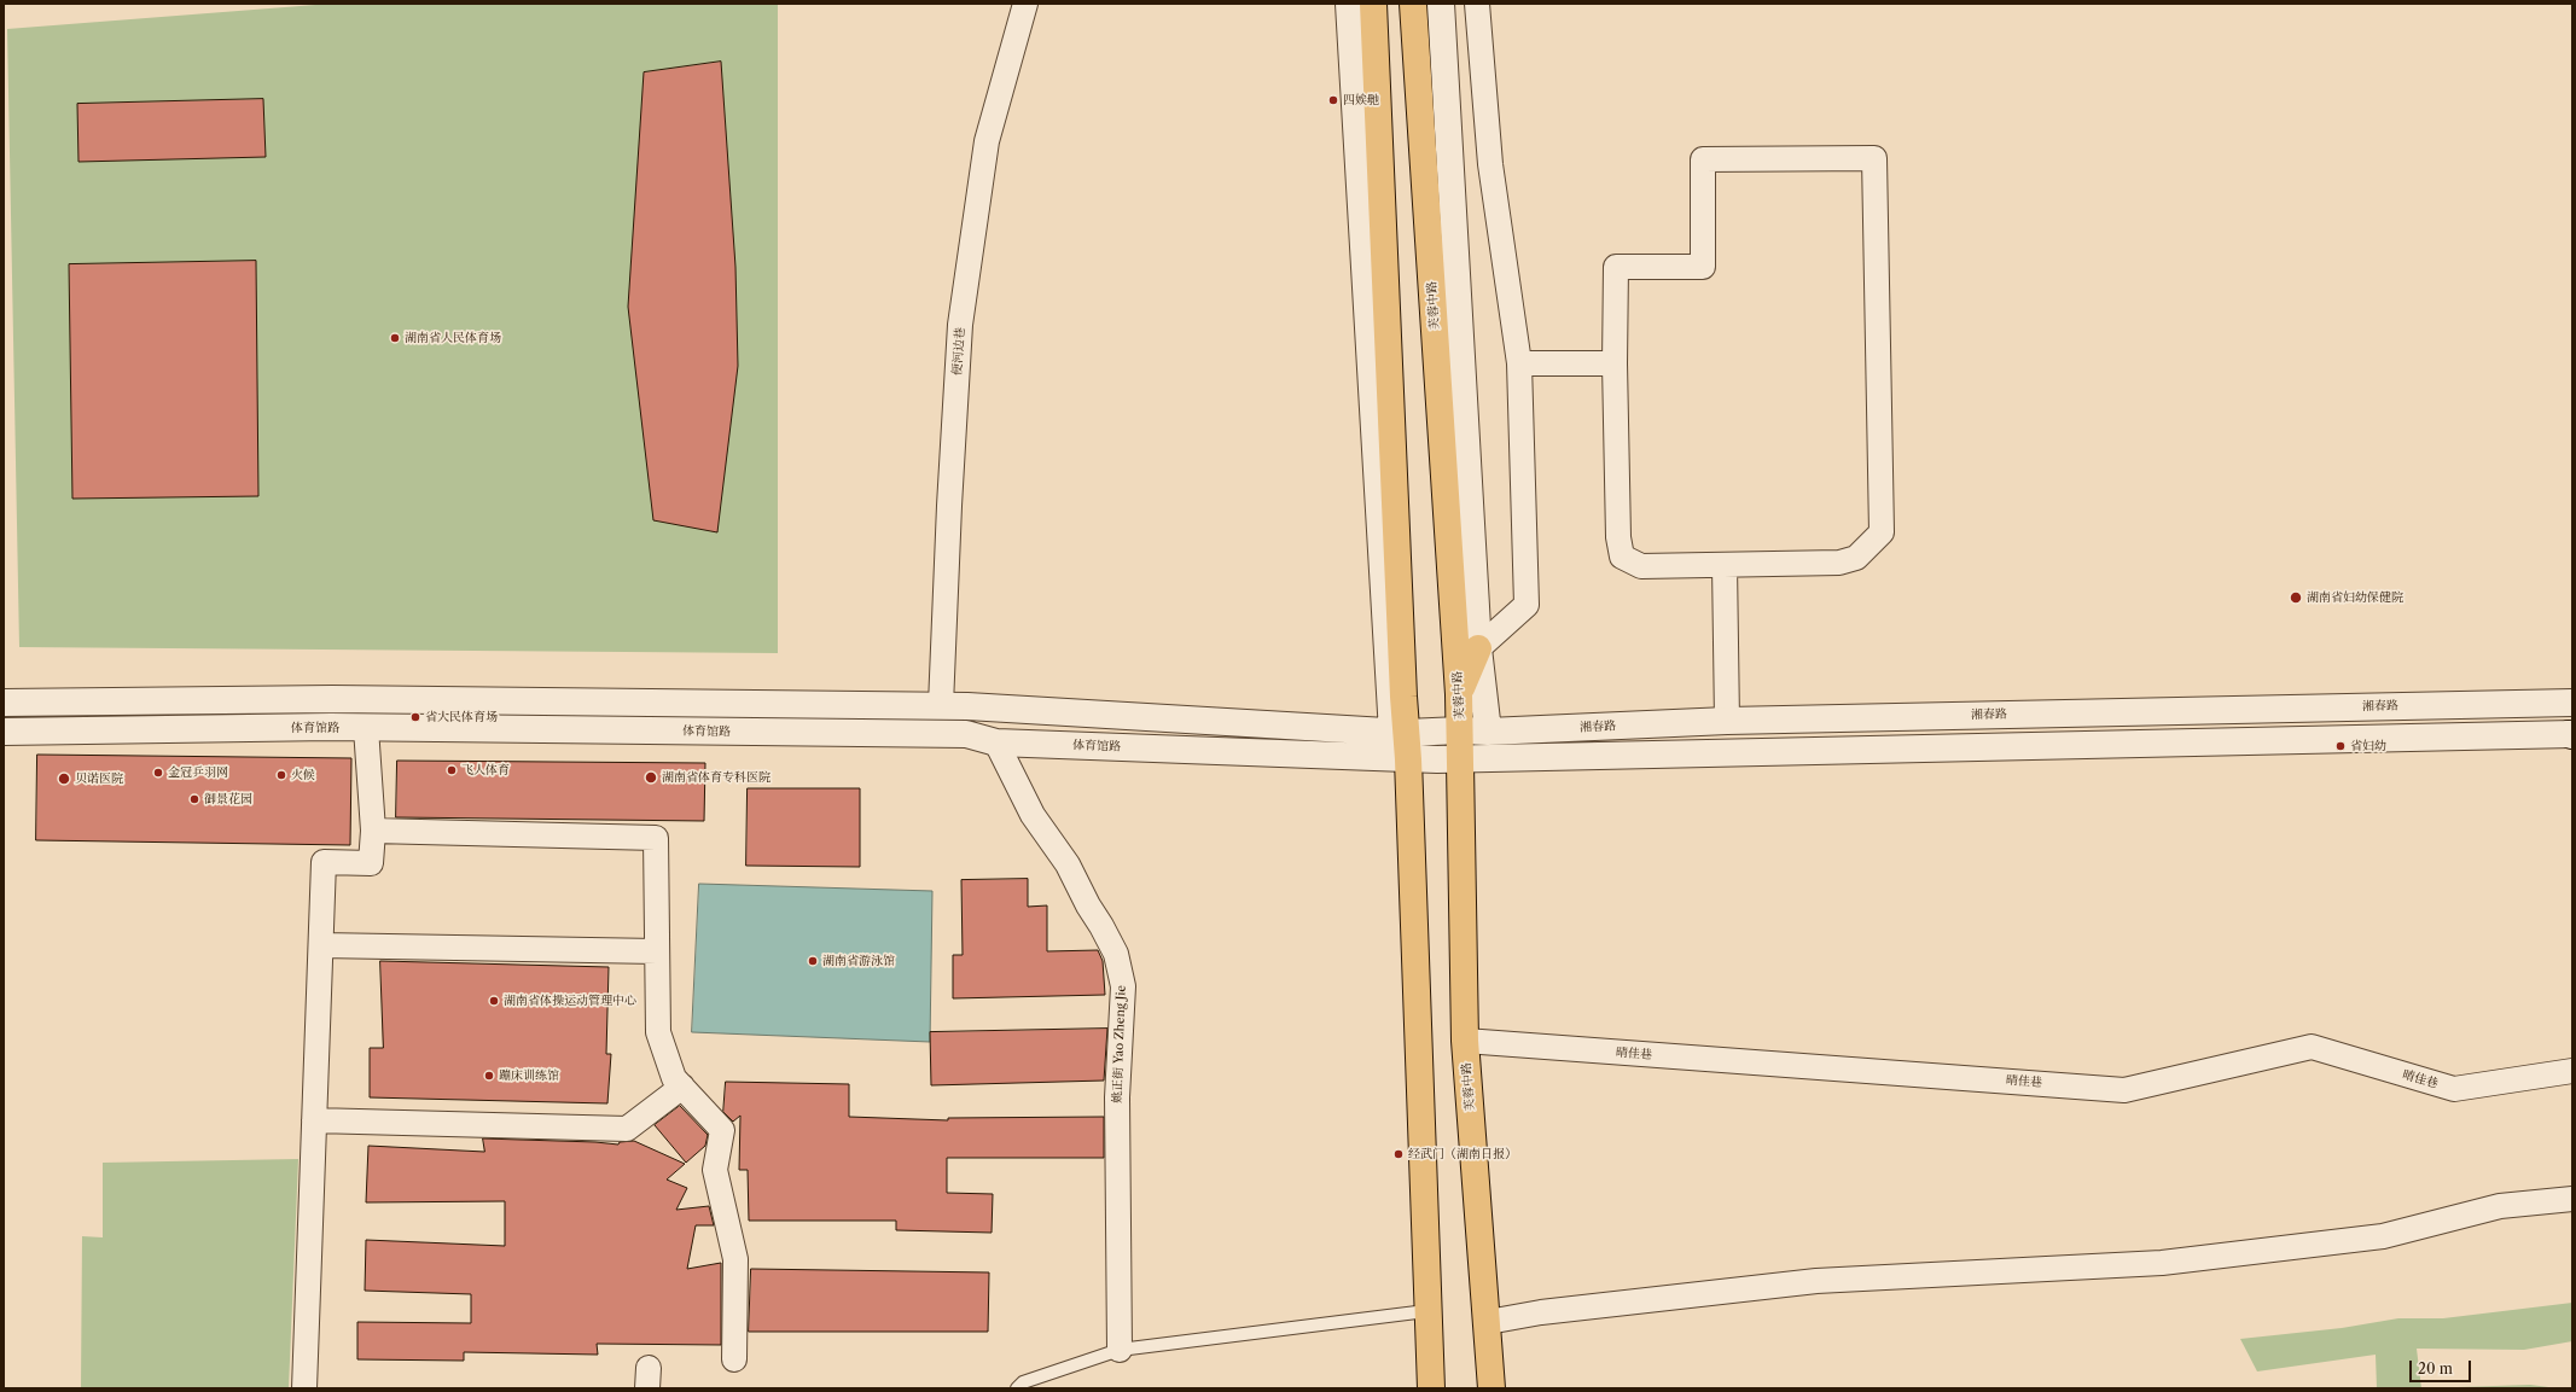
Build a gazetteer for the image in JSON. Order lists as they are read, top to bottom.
{
  "streets": {
    "main road": ["芙蓉中路"],
    "street": [
      "便河边巷",
      "湘春路",
      "体育馆路",
      "姚正街 Yao Zheng Jie",
      "晴佳巷"
    ]
  },
  "crossings": [
    ["芙蓉中路", "湘春路"],
    ["芙蓉中路", "晴佳巷"],
    ["体育馆路", "姚正街 Yao Zheng Jie"]
  ],
  "places": [
    "四娭毑",
    "湖南省人民体育场",
    "湖南省妇幼保健院",
    "省人民体育场",
    "省妇幼",
    "飞人体育",
    "金冠乒羽网",
    "火候",
    "湖南省体育专科医院",
    "贝诺医院",
    "御景花园",
    "湖南省游泳馆",
    "湖南省体操运动管理中心",
    "蹦床训练馆",
    "经武门（湖南日报）"
  ],
  "scale_bar": "20 m"
}
